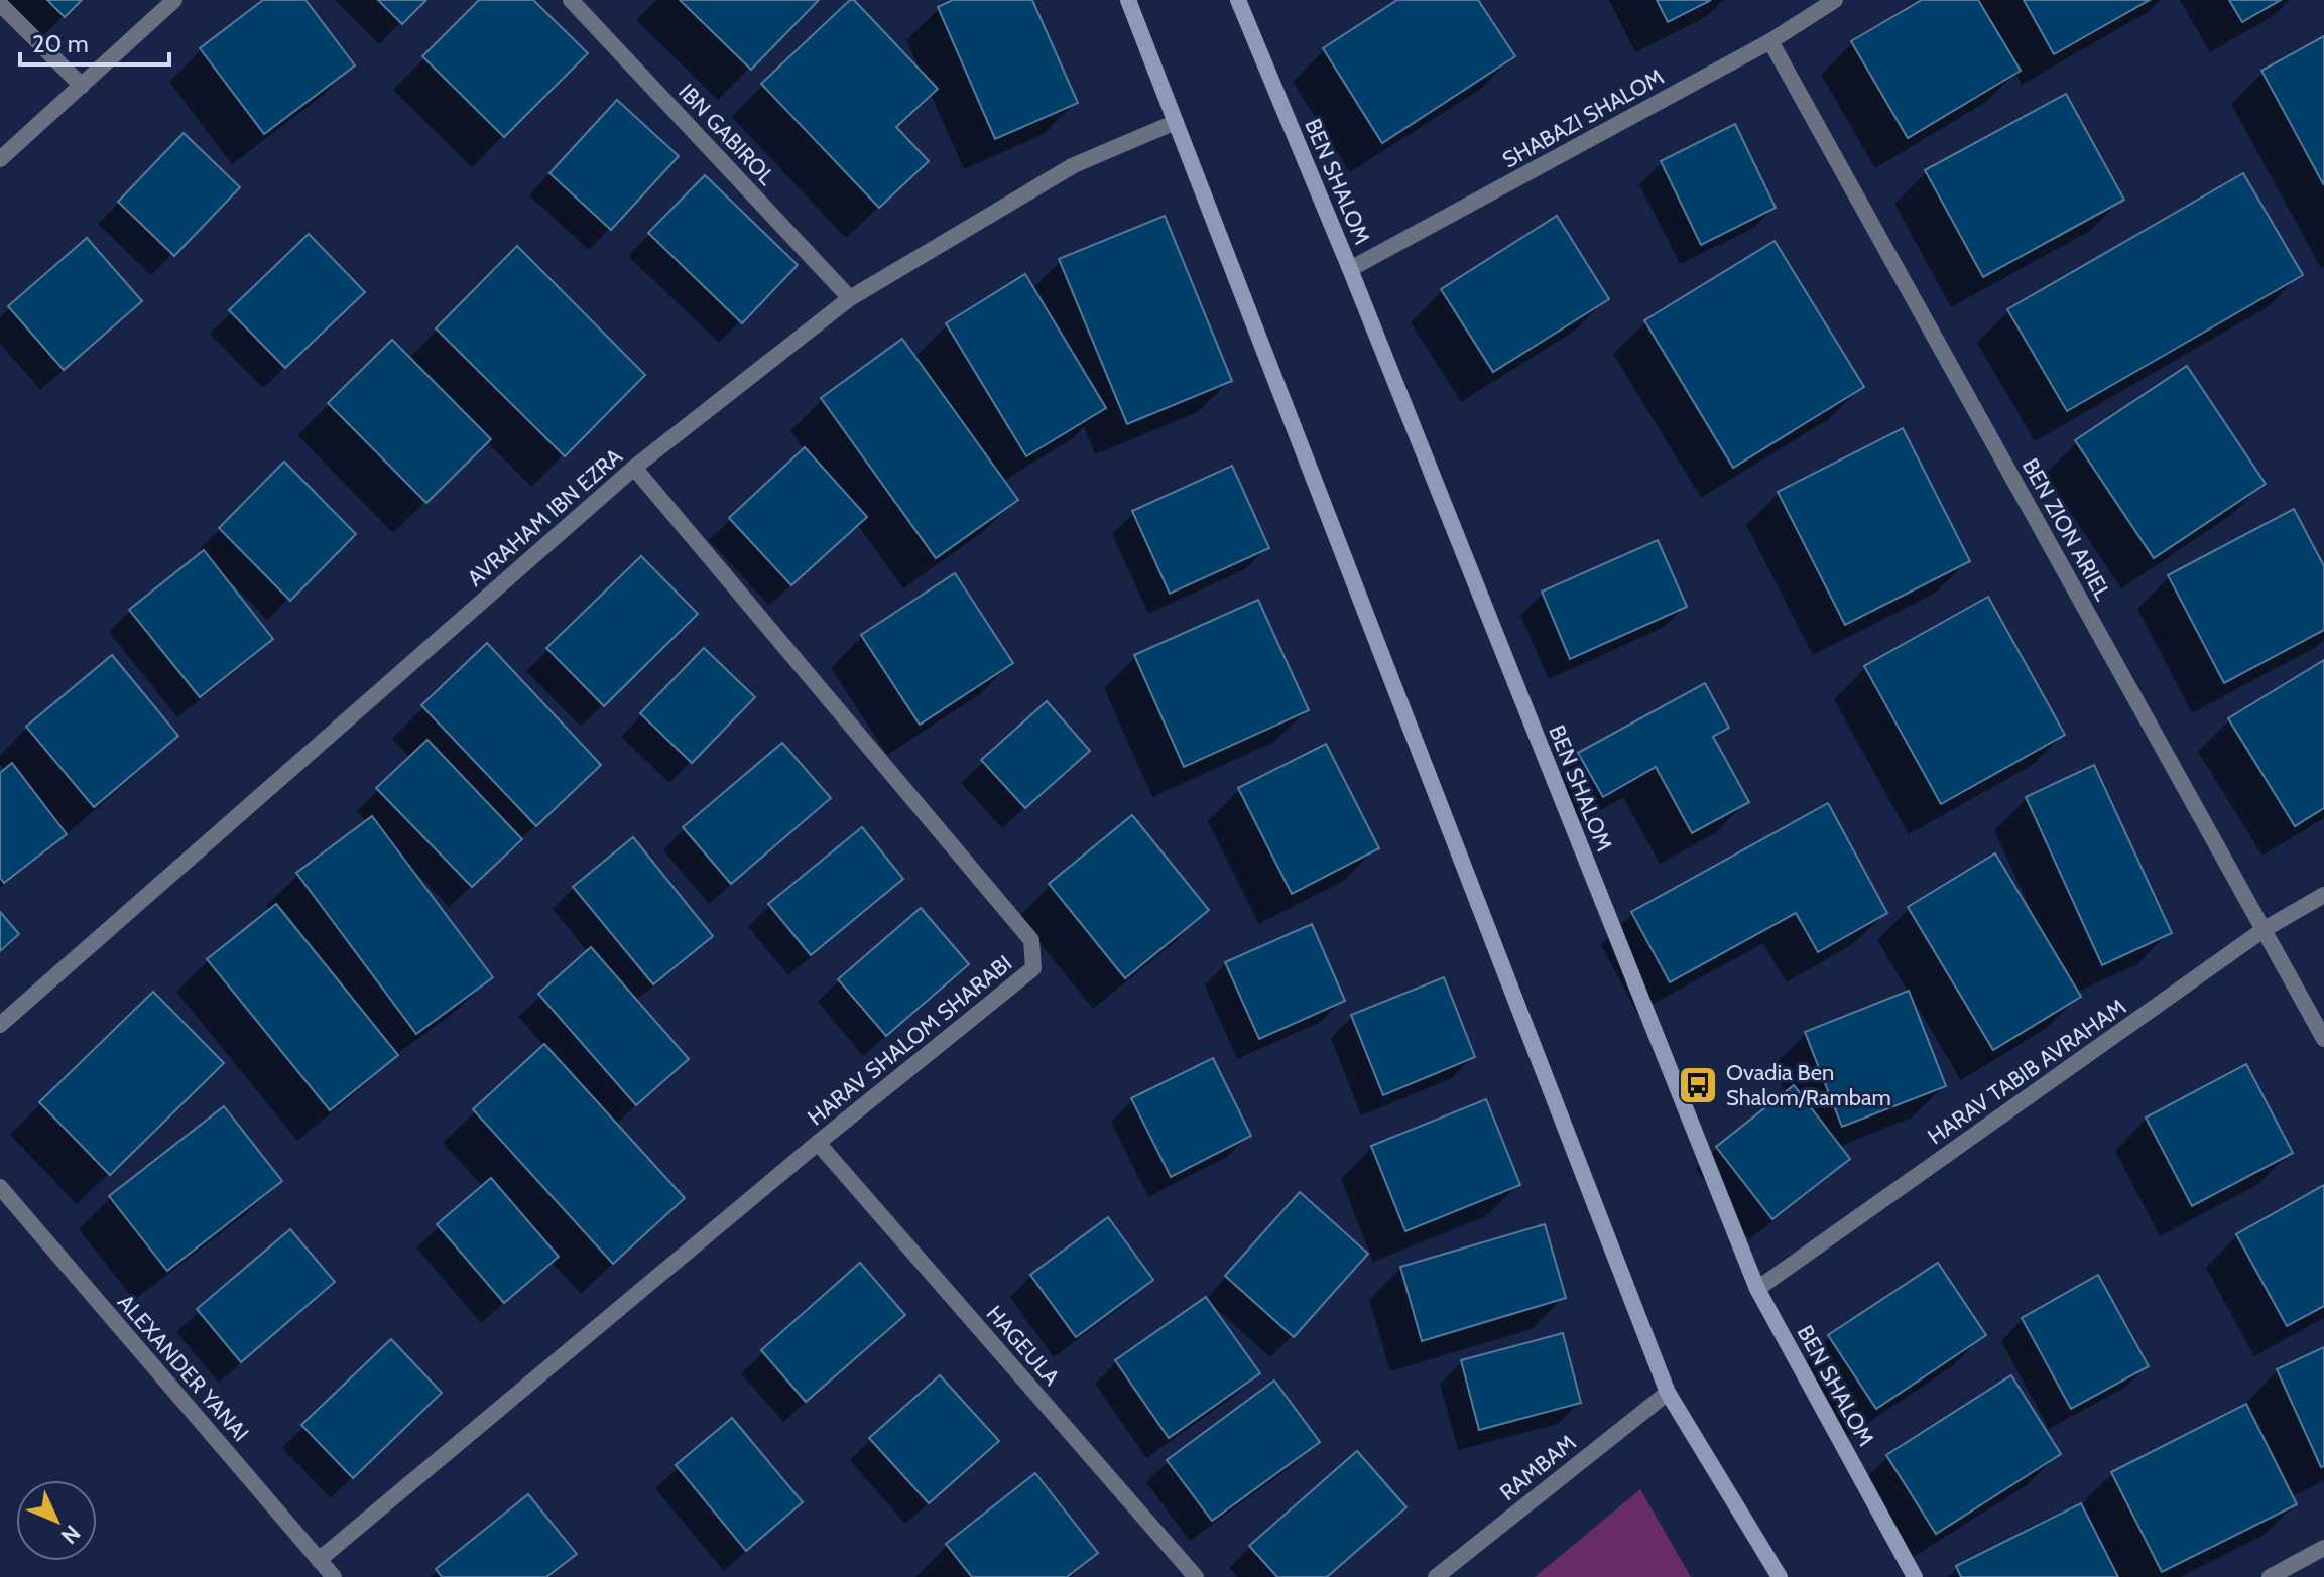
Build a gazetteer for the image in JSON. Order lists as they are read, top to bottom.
{
  "streets": {
    "main road": ["BEN SHALOM"],
    "street": [
      "SHABAZI SHALOM",
      "IBN GABIROL",
      "AVRAHAM IBN EZRA",
      "BEN ZION ARIEL",
      "HARAV SHALOM SHARABI",
      "HARAV TABIB AVRAHAM",
      "HAGEULA",
      "ALEXANDER YANAI",
      "RAMBAM"
    ]
  },
  "crossings": [
    ["SHABAZI SHALOM", "BEN SHALOM"],
    ["SHABAZI SHALOM", "BEN ZION ARIEL"],
    ["IBN GABIROL", "AVRAHAM IBN EZRA"],
    ["BEN SHALOM", "HARAV TABIB AVRAHAM"],
    ["AVRAHAM IBN EZRA", "HARAV SHALOM SHARABI"],
    ["BEN ZION ARIEL", "HARAV TABIB AVRAHAM"],
    ["HARAV SHALOM SHARABI", "HAGEULA"],
    ["HARAV SHALOM SHARABI", "ALEXANDER YANAI"]
  ],
  "places": {
    "bus stop": ["Ovadia Ben Shalom/Rambam"]
  },
  "scale_bar": "20 m",
  "north": "bottom right"
}
